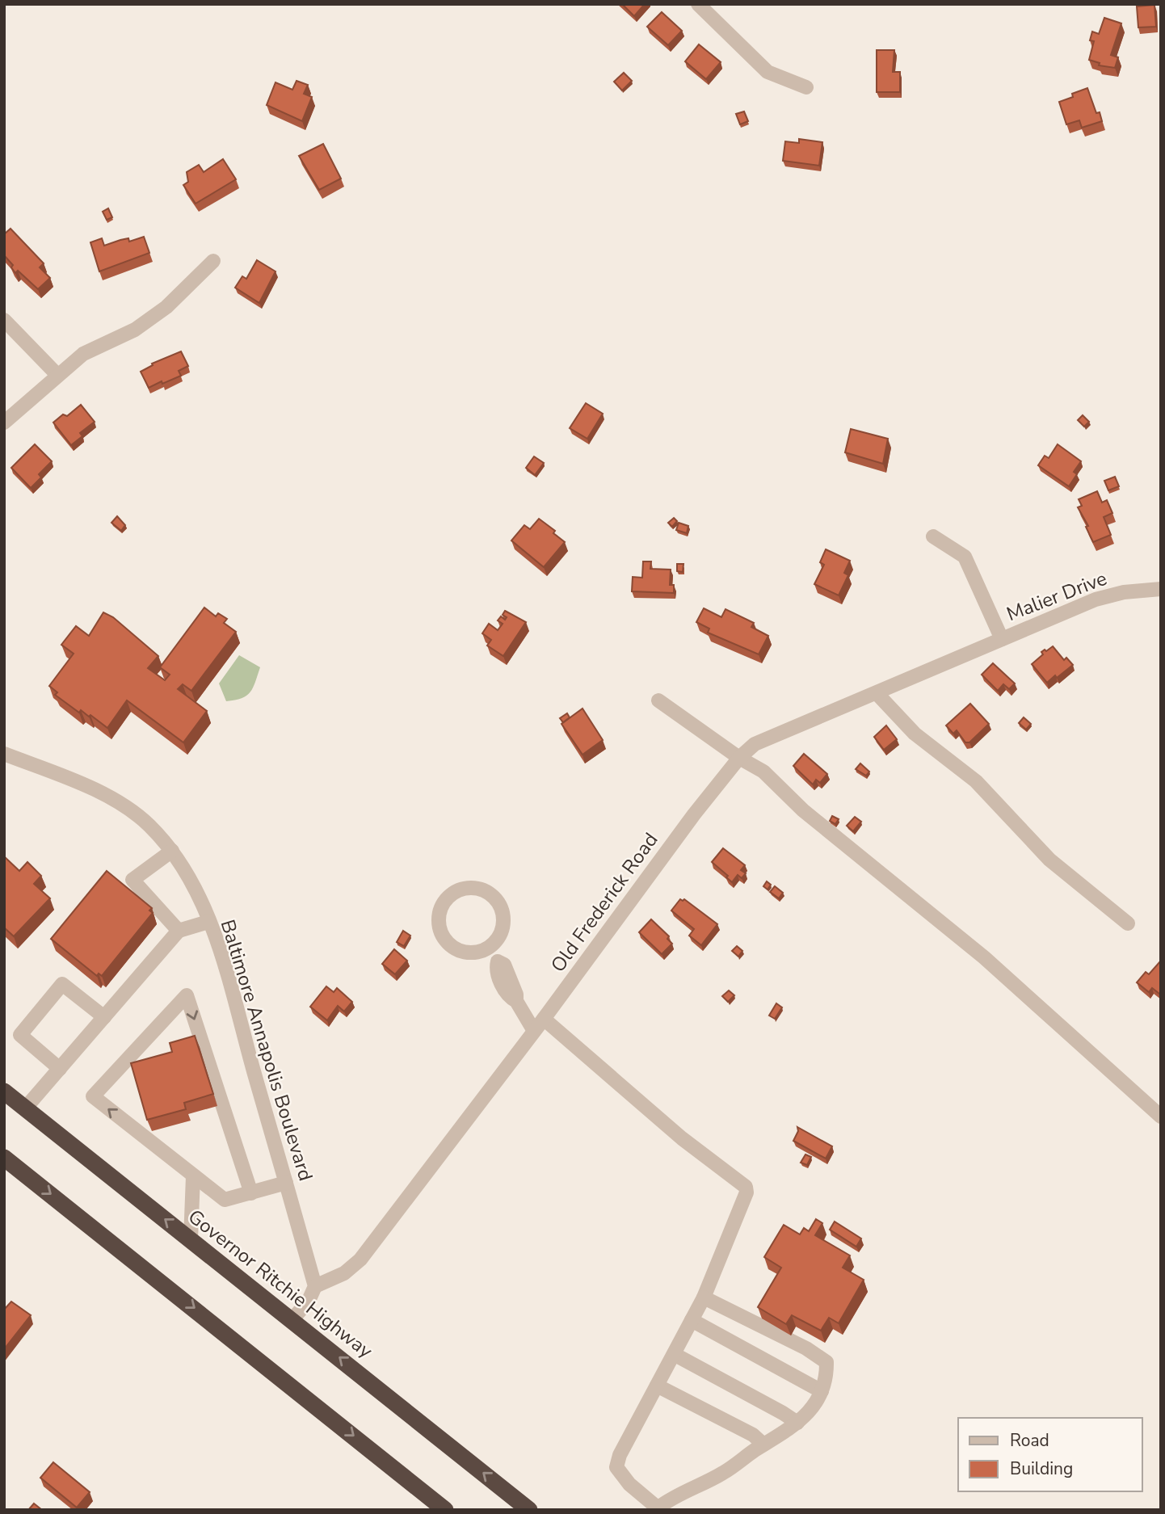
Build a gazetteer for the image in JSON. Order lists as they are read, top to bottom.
{
  "streets": {
    "highway": ["Governor Ritchie Highway"],
    "street": ["Malier Drive", "Old Frederick Road", "Baltimore Annapolis Boulevard"]
  },
  "crossings": [
    ["Malier Drive", "Old Frederick Road"],
    ["Old Frederick Road", "Baltimore Annapolis Boulevard"]
  ],
  "legend": ["Road", "Building"]
}
